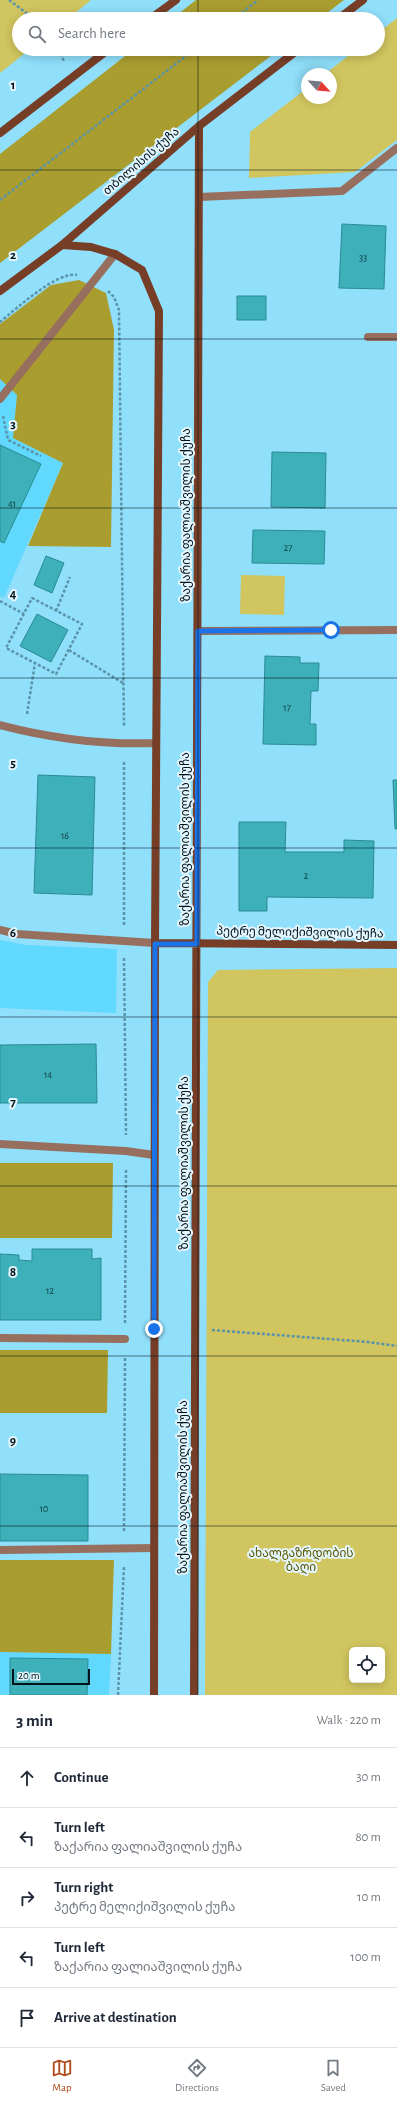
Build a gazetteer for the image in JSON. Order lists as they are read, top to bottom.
{
  "streets": {
    "main road": ["თბილისის ქუჩა", "ზაქარია ფალიაშვილის ქუჩა", "პეტრე მელიქიშვილის ქუჩა"]
  },
  "crossings": [
    ["თბილისის ქუჩა", "ზაქარია ფალიაშვილის ქუჩა"],
    ["ზაქარია ფალიაშვილის ქუჩა", "პეტრე მელიქიშვილის ქუჩა"]
  ],
  "parks": ["ახალგაზრდობის ბაღი"],
  "house_numbers": [
    "33",
    "41",
    "27",
    "17",
    "16",
    "2",
    "14",
    "12",
    "10"
  ],
  "scale_bar": "20 m",
  "north": "bottom right",
  "page": {
    "search": "Search here",
    "scale": "20 m",
    "heading": ["3 min", "Walk · 220 m"],
    "list": [
      ["Continue", "30 m"],
      ["Turn left", "ზაქარია ფალიაშვილის ქუჩა", "80 m"],
      ["Turn right", "პეტრე მელიქიშვილის ქუჩა", "10 m"],
      ["Turn left", "ზაქარია ფალიაშვილის ქუჩა", "100 m"],
      "Arrive at destination"
    ],
    "nav": ["Map", "Directions", "Saved"]
  },
  "grid": {
    "rows": [
      "1",
      "2",
      "3",
      "4",
      "5",
      "6",
      "7",
      "8",
      "9"
    ]
  }
}
